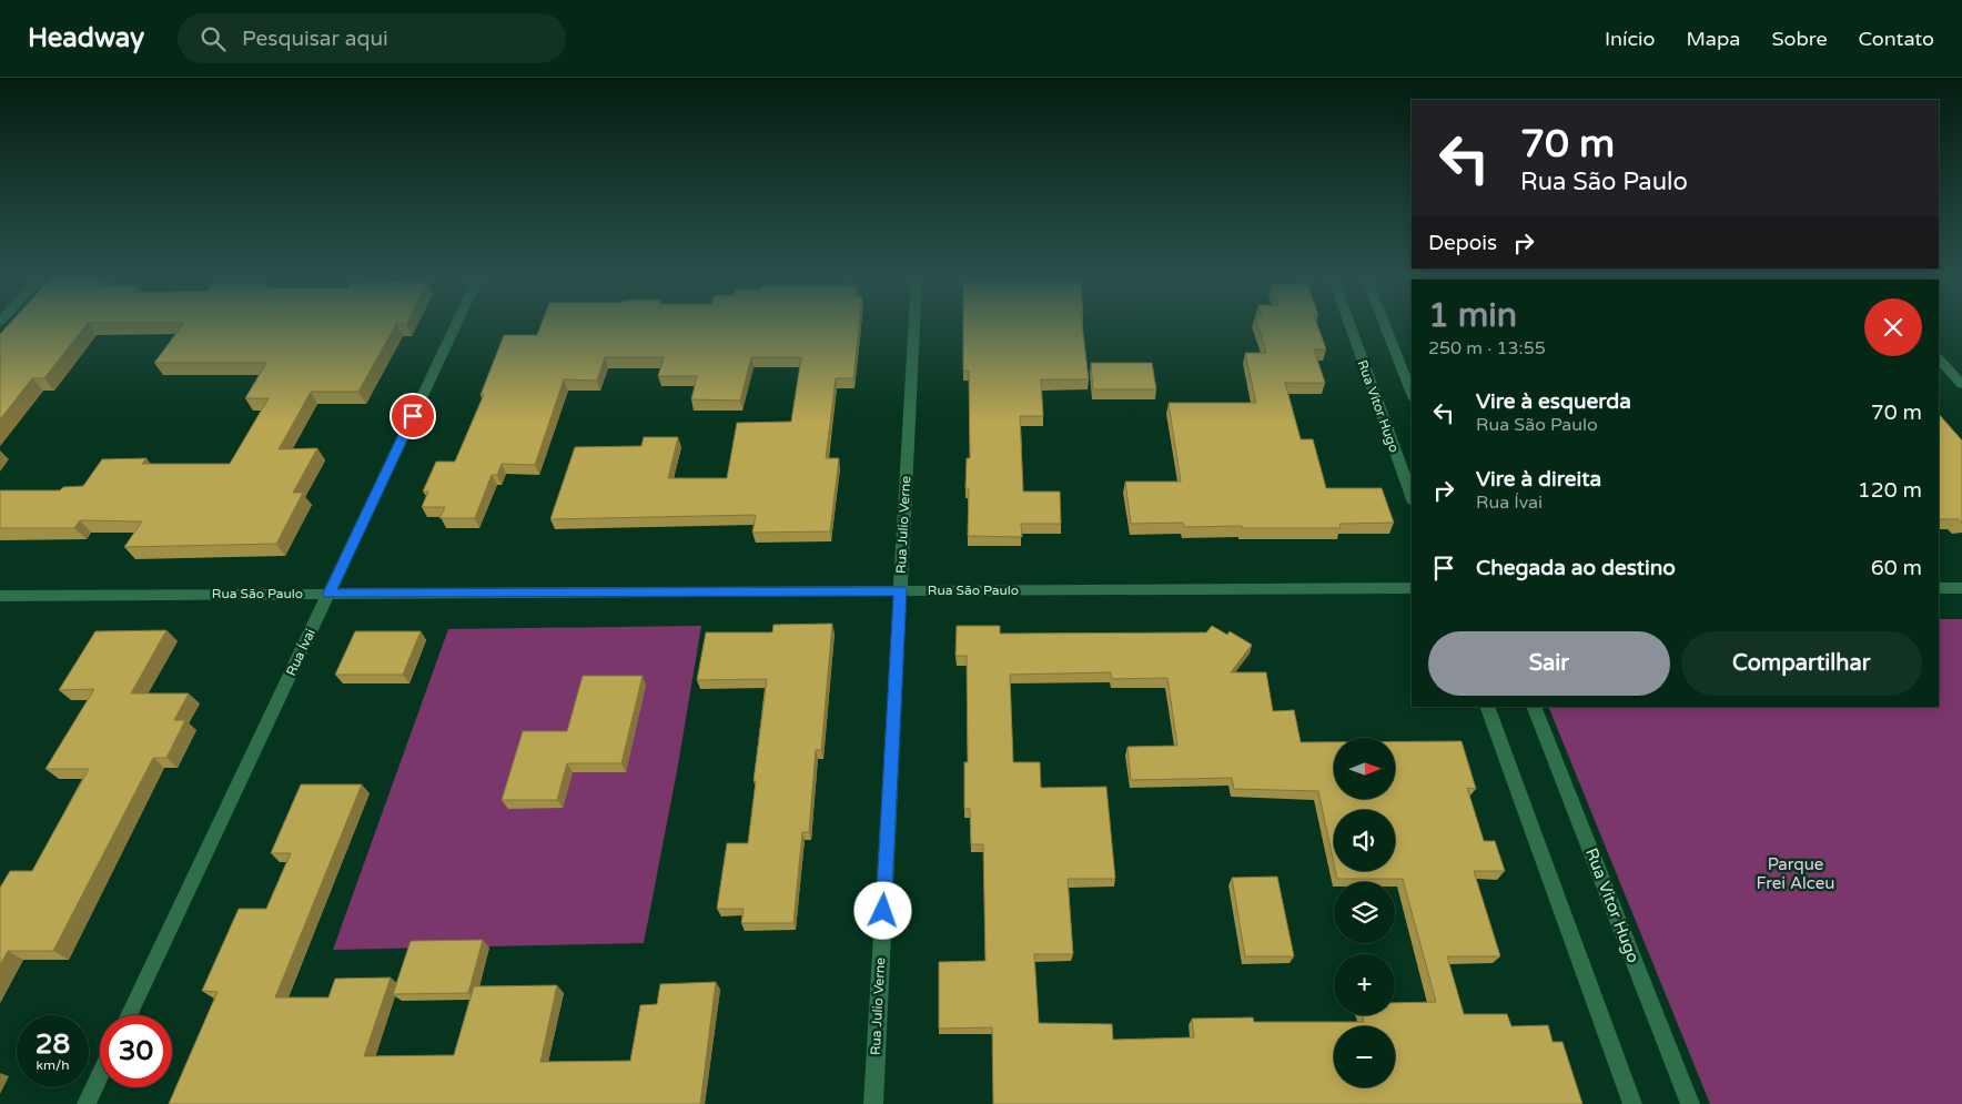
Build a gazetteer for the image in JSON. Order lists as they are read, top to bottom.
{
  "streets": {
    "street": [
      "Rua Vitor Hugo",
      "Rua Julio Verne",
      "Rua São Paulo",
      "Rua Ívai"
    ]
  },
  "crossings": [
    ["Rua Julio Verne", "Rua São Paulo"],
    ["Rua São Paulo", "Rua Ívai"]
  ],
  "parks": ["Parque Frei Alceu"],
  "north": "right",
  "page": {
    "header": "Headway",
    "search": "Pesquisar aqui",
    "nav": [
      "Início",
      "Mapa",
      "Sobre",
      "Contato"
    ],
    "turn": ["70 m", "Rua São Paulo"],
    "then": "Depois",
    "heading": ["1 min", "250 m · 13:55"],
    "list": [
      {
        "name": "Vire à esquerda",
        "note": "Rua São Paulo",
        "value": "70 m"
      },
      {
        "name": "Vire à direita",
        "note": "Rua Ívai",
        "value": "120 m"
      },
      {
        "name": "Chegada ao destino",
        "value": "60 m"
      }
    ],
    "buttons": ["Sair", "Compartilhar"],
    "map_buttons": ["+", "−"],
    "speed": "28 km/h",
    "limit": "30"
  }
}
